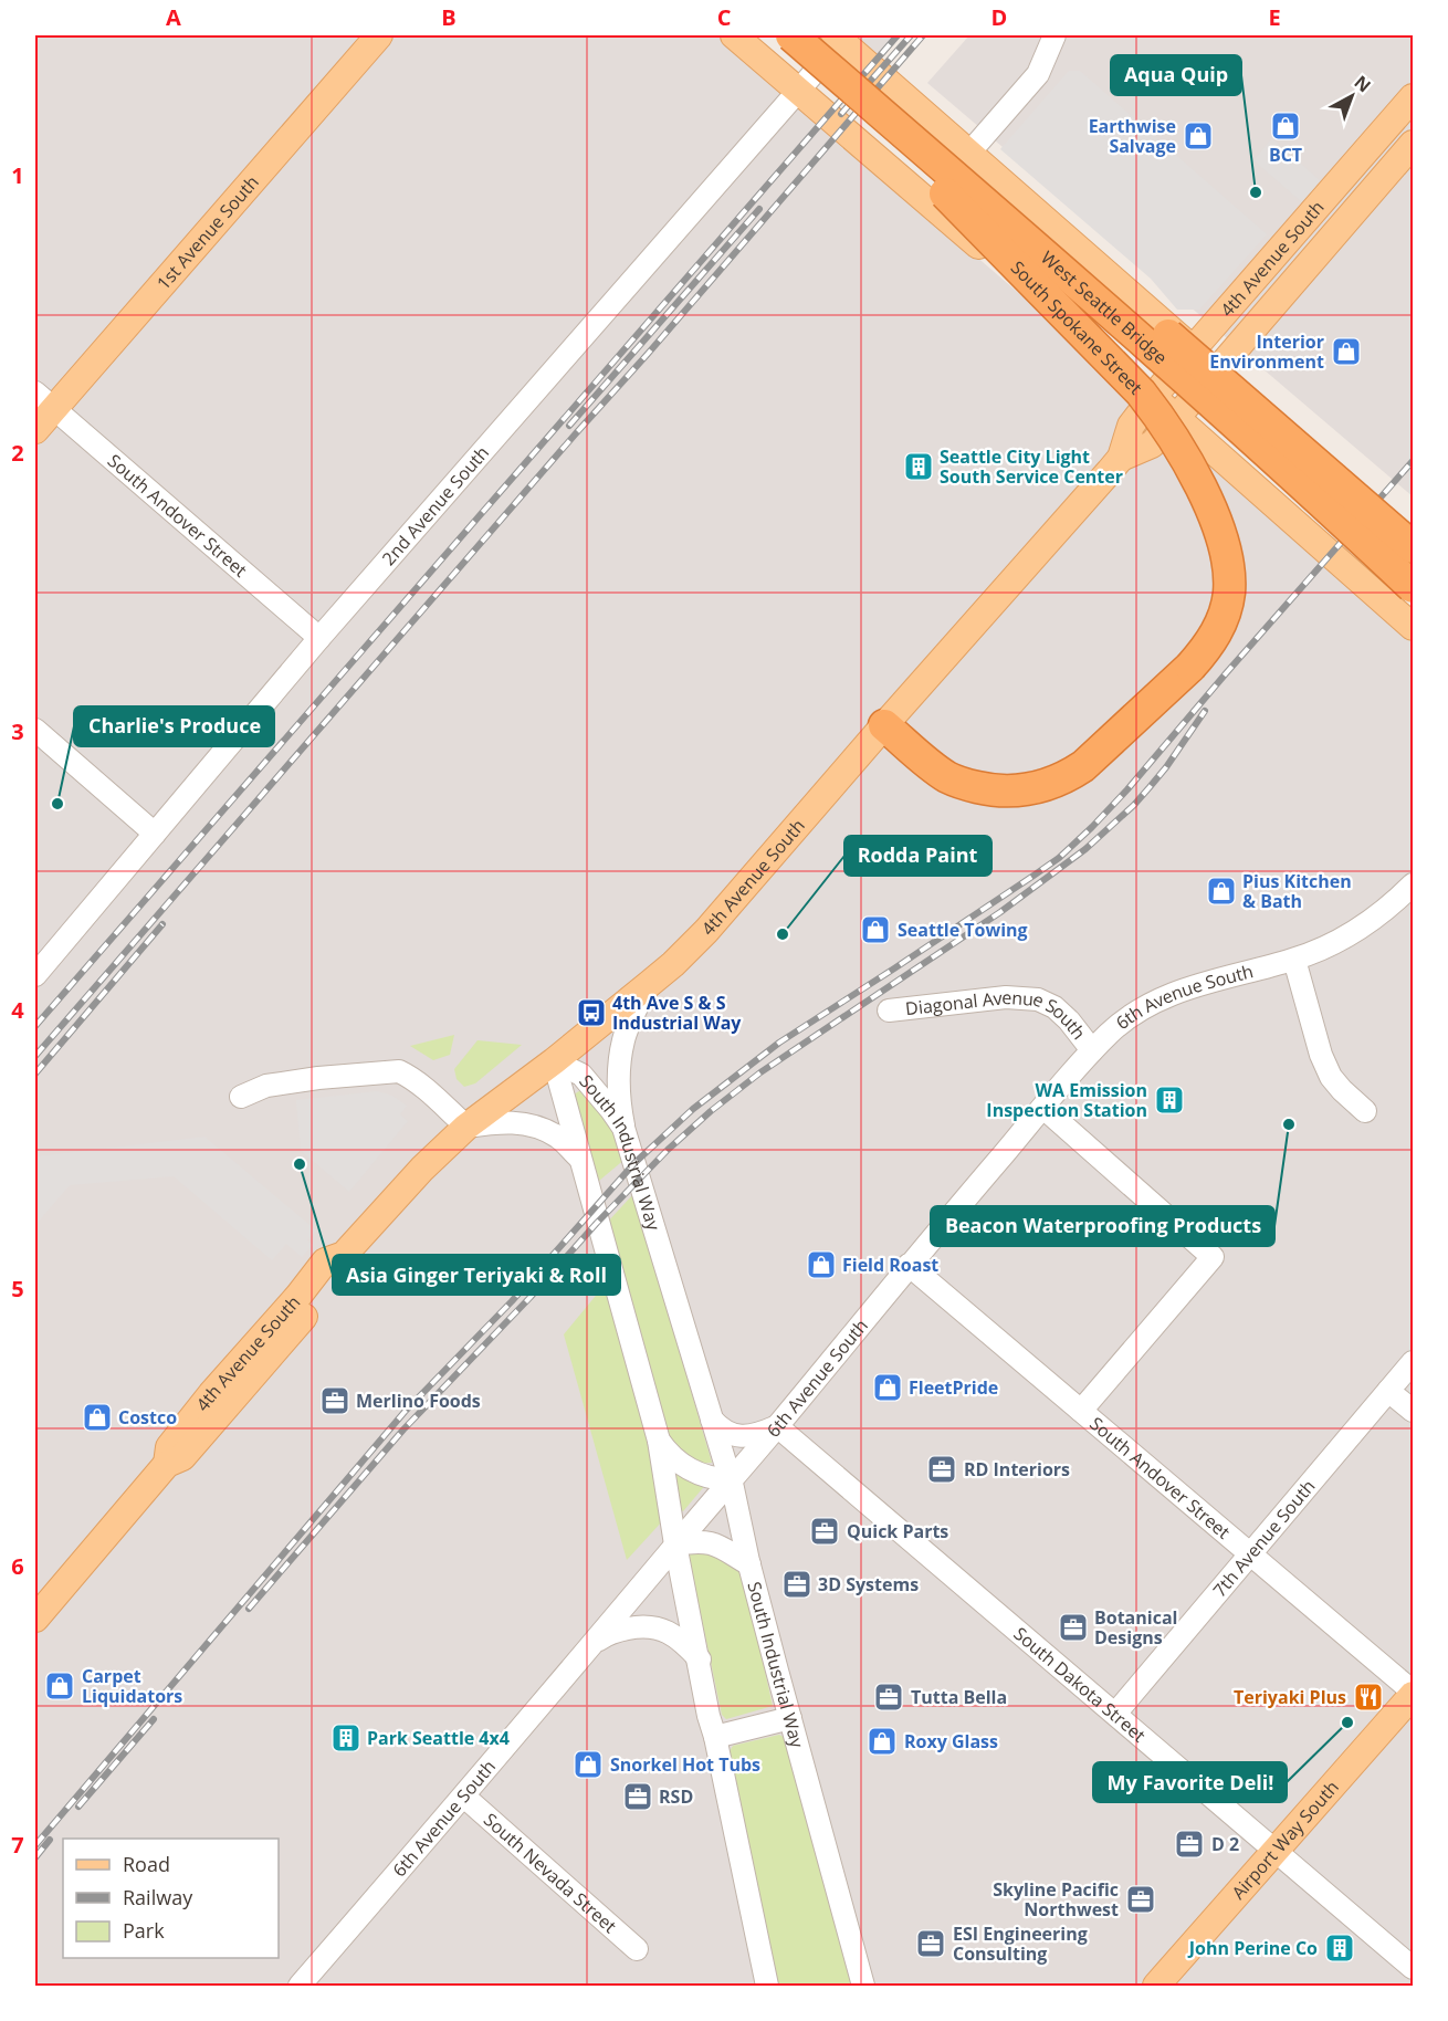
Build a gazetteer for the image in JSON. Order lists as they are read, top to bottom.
{
  "streets": {
    "highway": ["West Seattle Bridge"],
    "main road": [
      "1st Avenue South",
      "4th Avenue South",
      "South Spokane Street",
      "Airport Way South"
    ],
    "street": [
      "2nd Avenue South",
      "South Andover Street",
      "6th Avenue South",
      "Diagonal Avenue South",
      "South Industrial Way",
      "7th Avenue South",
      "South Dakota Street",
      "South Nevada Street"
    ]
  },
  "crossings": [
    ["1st Avenue South", "South Andover Street"],
    ["4th Avenue South", "South Spokane Street"],
    ["4th Avenue South", "South Industrial Way"],
    ["West Seattle Bridge", "2nd Avenue South"],
    ["South Spokane Street", "2nd Avenue South"],
    ["2nd Avenue South", "South Andover Street"],
    ["South Andover Street", "6th Avenue South"],
    ["South Andover Street", "7th Avenue South"],
    ["South Andover Street", "Airport Way South"],
    ["6th Avenue South", "Diagonal Avenue South"],
    ["6th Avenue South", "South Industrial Way"],
    ["6th Avenue South", "South Dakota Street"],
    ["6th Avenue South", "South Nevada Street"],
    ["7th Avenue South", "South Dakota Street"],
    ["South Dakota Street", "Airport Way South"]
  ],
  "places": {
    "shop": [
      "BCT",
      "Earthwise Salvage",
      "Interior Environment",
      "Pius Kitchen & Bath",
      "Seattle Towing",
      "Field Roast",
      "FleetPride",
      "Costco",
      "Carpet Liquidators",
      "Roxy Glass",
      "Snorkel Hot Tubs"
    ],
    "other": [
      "Aqua Quip",
      "Charlie's Produce",
      "Rodda Paint",
      "Beacon Waterproofing Products",
      "Asia Ginger Teriyaki & Roll",
      "My Favorite Deli!"
    ],
    "building": [
      "Seattle City Light South Service Center",
      "WA Emission Inspection Station",
      "Park Seattle 4x4",
      "John Perine Co"
    ],
    "bus stop": ["4th Ave S & S Industrial Way"],
    "office": [
      "Merlino Foods",
      "RD Interiors",
      "Quick Parts",
      "3D Systems",
      "Botanical Designs",
      "Tutta Bella",
      "RSD",
      "D 2",
      "Skyline Pacific Northwest",
      "ESI Engineering Consulting"
    ],
    "restaurant": ["Teriyaki Plus"]
  },
  "legend": ["Road", "Railway", "Park"],
  "north": "top right",
  "grid": {
    "columns": [
      "A",
      "B",
      "C",
      "D",
      "E"
    ],
    "rows": [
      "1",
      "2",
      "3",
      "4",
      "5",
      "6",
      "7"
    ]
  }
}
